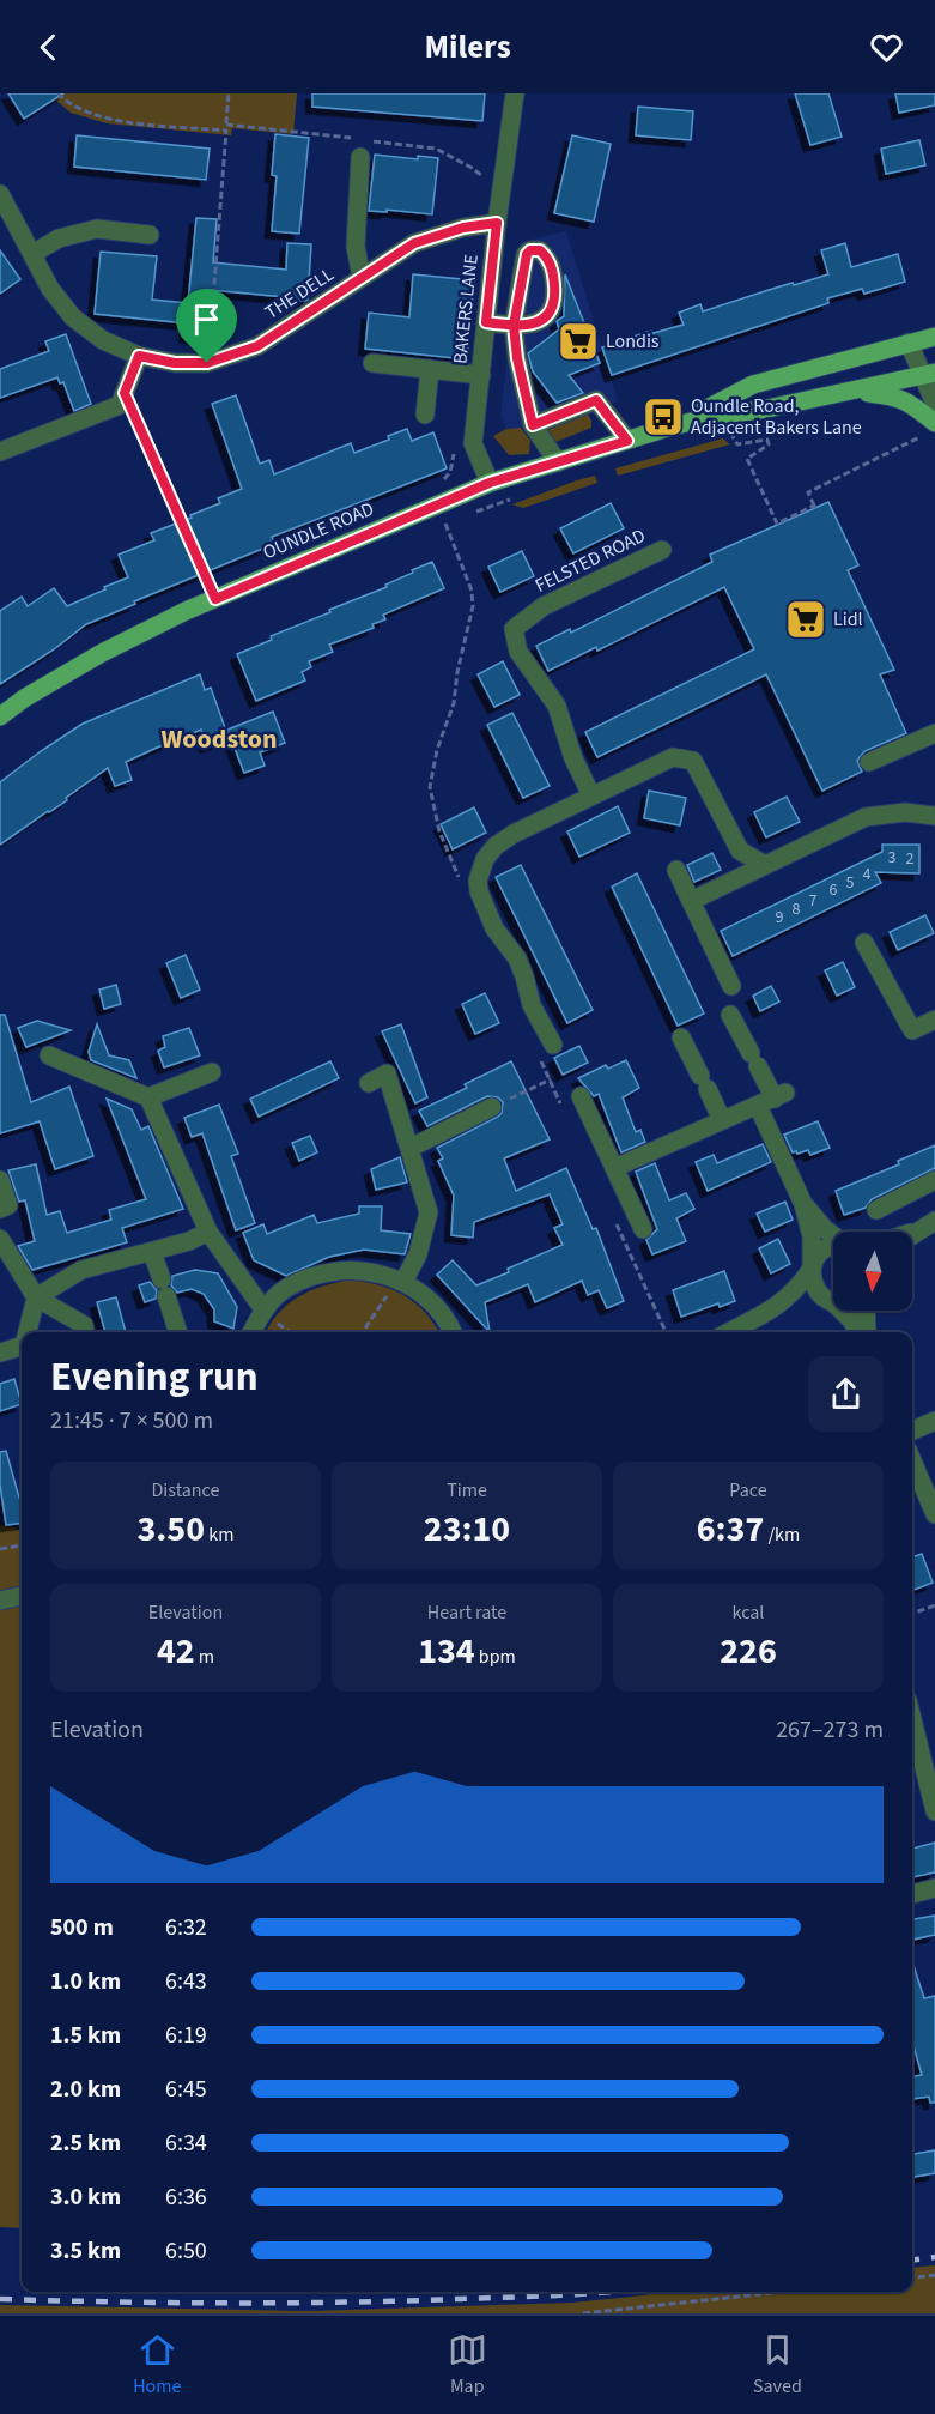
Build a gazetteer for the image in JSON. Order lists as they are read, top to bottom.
{
  "streets": {
    "main road": ["OUNDLE ROAD"],
    "street": ["THE DELL", "BAKERS LANE", "FELSTED ROAD"]
  },
  "crossings": [
    ["THE DELL", "BAKERS LANE"],
    ["BAKERS LANE", "OUNDLE ROAD"]
  ],
  "districts": ["Woodston"],
  "places": {
    "supermarket": ["Londis", "Lidl"],
    "bus stop": ["Oundle Road, Adjacent Bakers Lane"]
  },
  "house_numbers": [
    "3",
    "2",
    "4",
    "5",
    "6",
    "7",
    "8",
    "9"
  ],
  "north": "bottom",
  "page": {
    "header": "Milers",
    "heading": ["Evening run", "21:45 · 7 × 500 m"],
    "stats": [
      ["Distance", "3.50 km"],
      ["Time", "23:10"],
      ["Pace", "6:37 /km"],
      ["Elevation", "42 m"],
      ["Heart rate", "134 bpm"],
      ["kcal", "226"]
    ],
    "chart": ["Elevation", "267–273 m"],
    "list": [
      {
        "name": "500 m",
        "note": "6:32"
      },
      {
        "name": "1.0 km",
        "note": "6:43"
      },
      {
        "name": "1.5 km",
        "note": "6:19"
      },
      {
        "name": "2.0 km",
        "note": "6:45"
      },
      {
        "name": "2.5 km",
        "note": "6:34"
      },
      {
        "name": "3.0 km",
        "note": "6:36"
      },
      {
        "name": "3.5 km",
        "note": "6:50"
      }
    ],
    "tabs": ["Home", "Map", "Saved"]
  }
}
